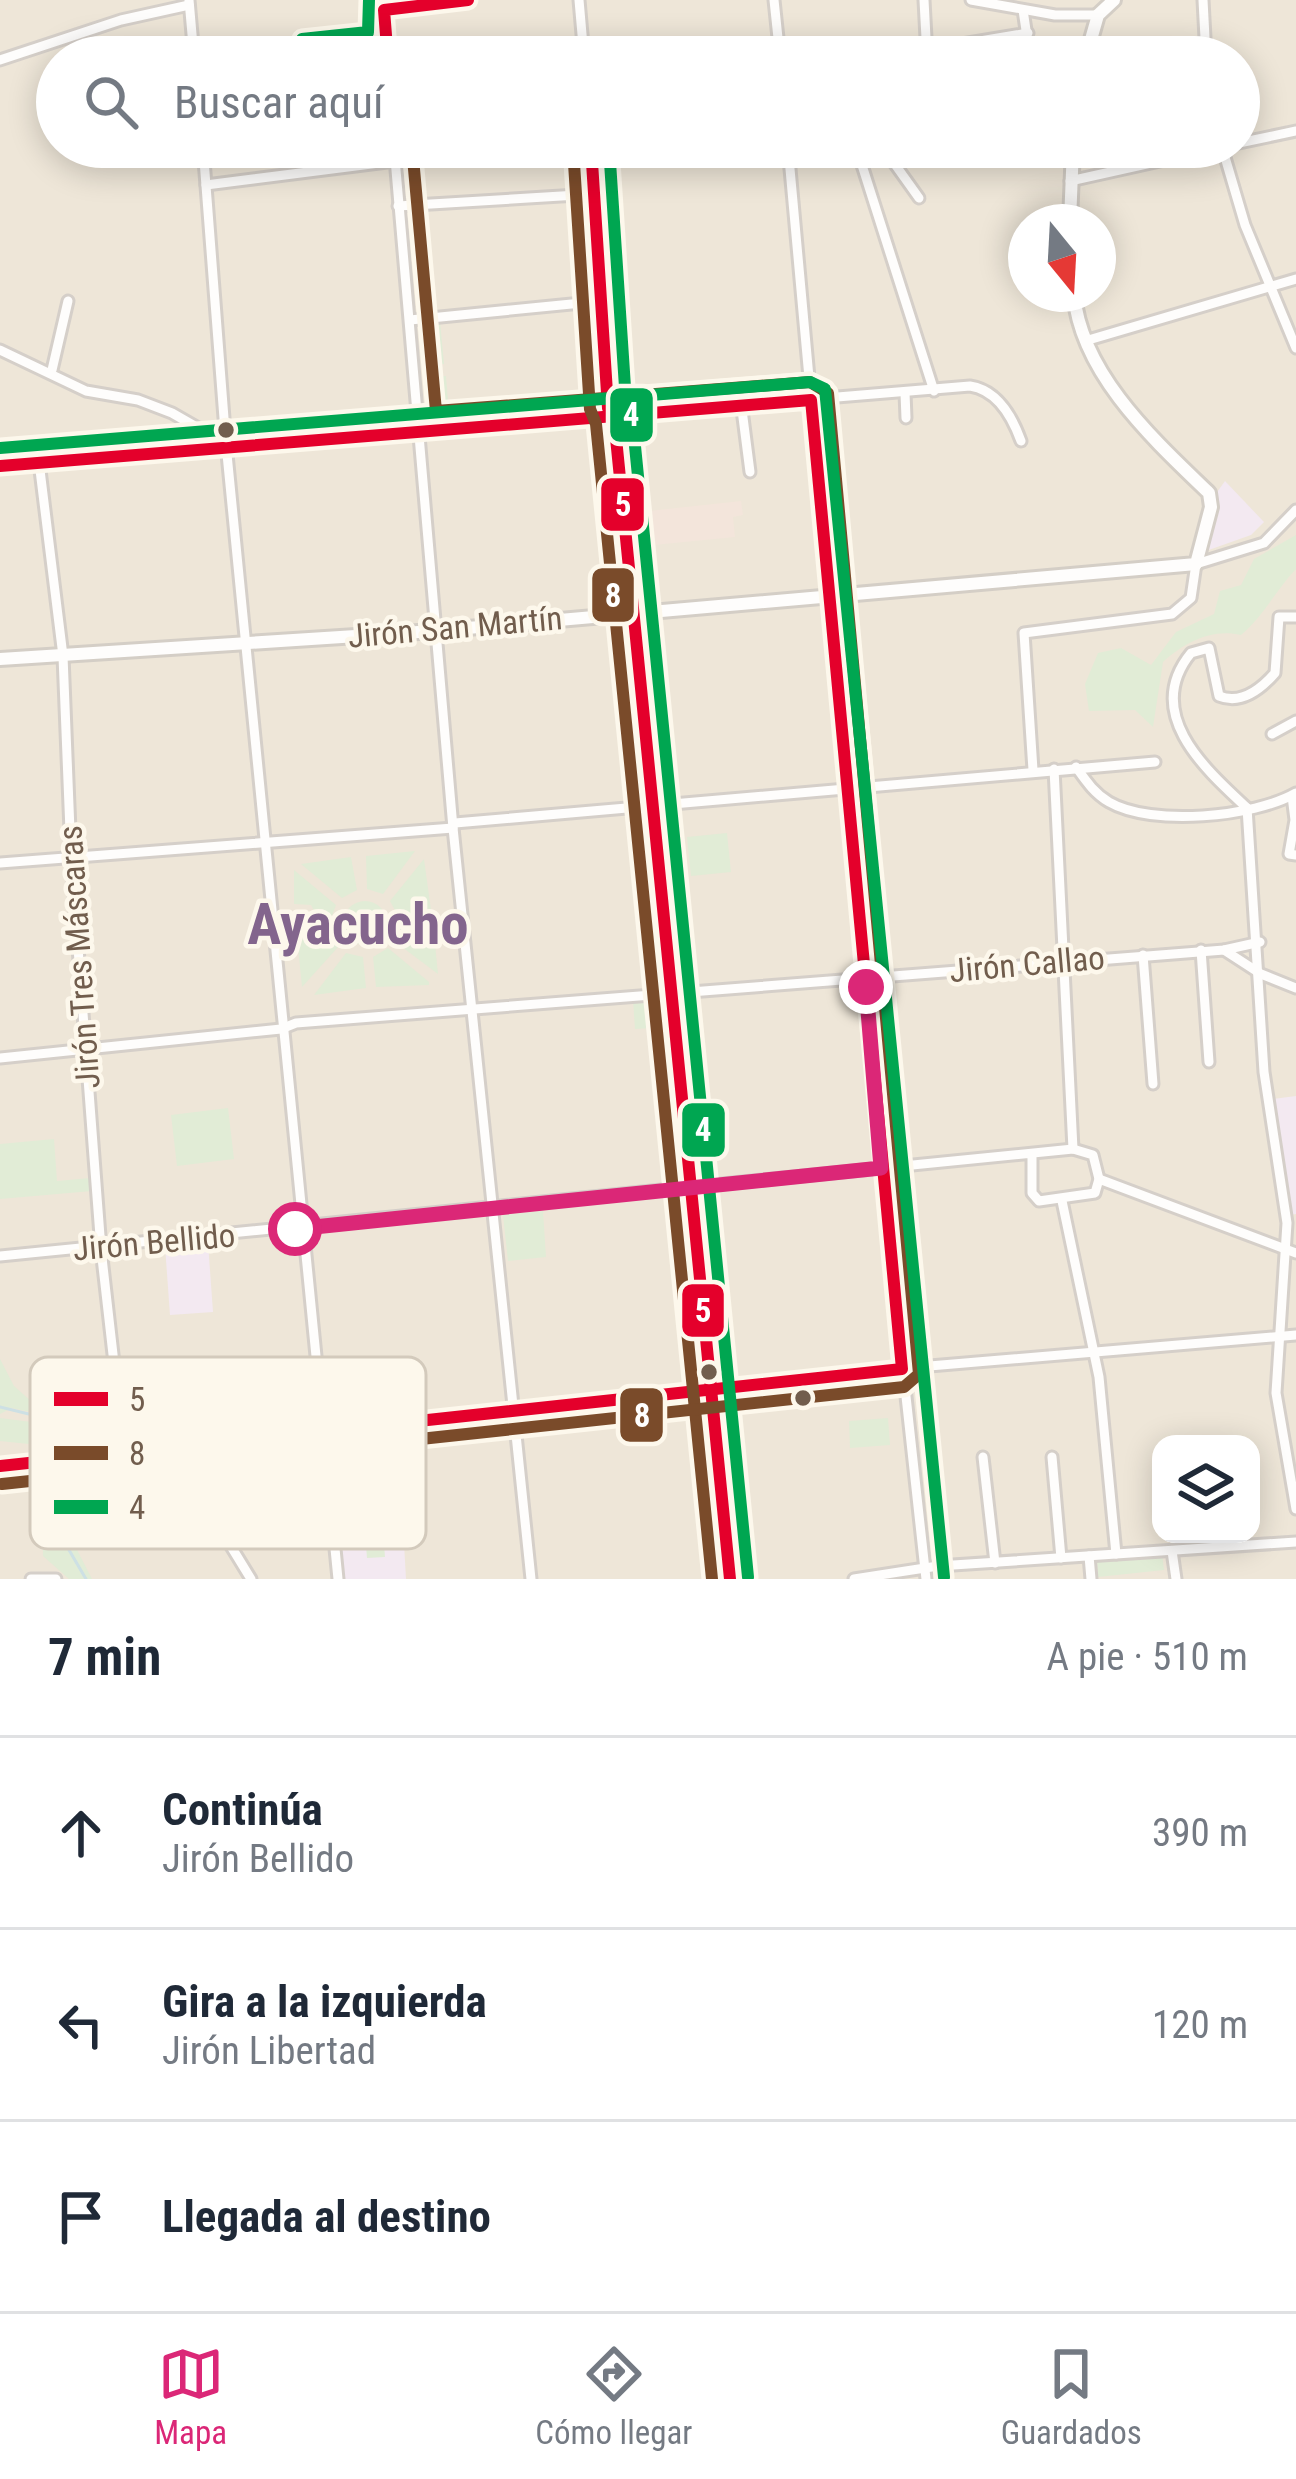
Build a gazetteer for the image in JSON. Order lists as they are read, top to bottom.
{
  "streets": {
    "street": [
      "Jirón San Martín",
      "Jirón Tres Máscaras",
      "Jirón Callao",
      "Jirón Bellido"
    ]
  },
  "crossings": [
    ["Jirón San Martín", "Jirón Tres Máscaras"],
    ["Jirón Tres Máscaras", "Jirón Callao"],
    ["Jirón Tres Máscaras", "Jirón Bellido"]
  ],
  "districts": ["Ayacucho"],
  "lines": ["transit line 5", "transit line 4", "transit line 8"],
  "legend": ["5", "8", "4"],
  "north": "bottom",
  "page": {
    "search": "Buscar aquí",
    "heading": ["7 min", "A pie · 510 m"],
    "list": [
      ["Continúa", "Jirón Bellido", "390 m"],
      ["Gira a la izquierda", "Jirón Libertad", "120 m"],
      "Llegada al destino"
    ],
    "nav": ["Mapa", "Cómo llegar", "Guardados"]
  }
}
